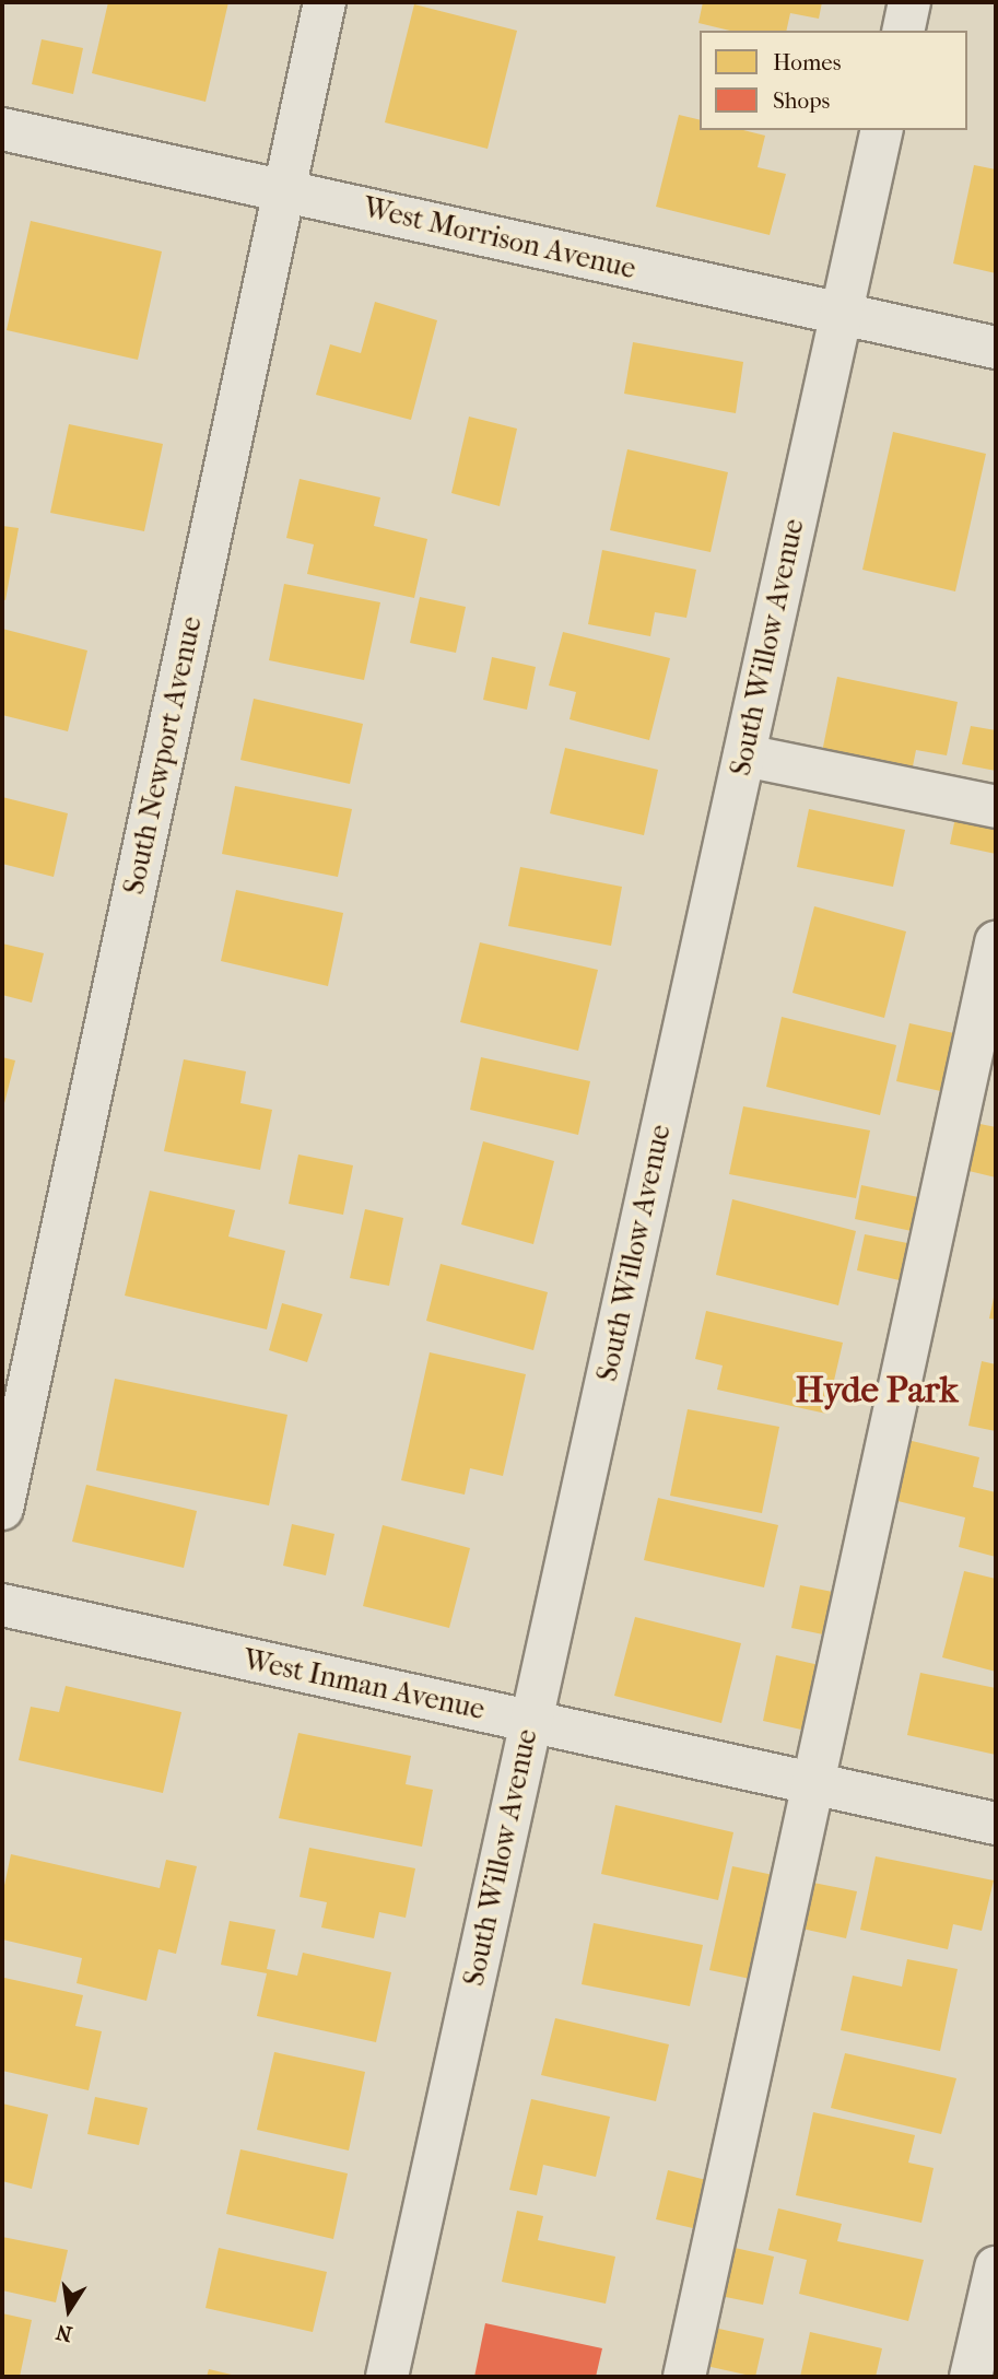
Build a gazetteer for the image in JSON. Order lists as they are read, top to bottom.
{
  "streets": {
    "street": [
      "West Morrison Avenue",
      "South Willow Avenue",
      "South Newport Avenue",
      "West Inman Avenue"
    ]
  },
  "crossings": [
    ["West Morrison Avenue", "South Willow Avenue"],
    ["West Morrison Avenue", "South Newport Avenue"],
    ["South Willow Avenue", "West Inman Avenue"]
  ],
  "districts": ["Hyde Park"],
  "legend": ["Homes", "Shops"],
  "north": "bottom"
}
